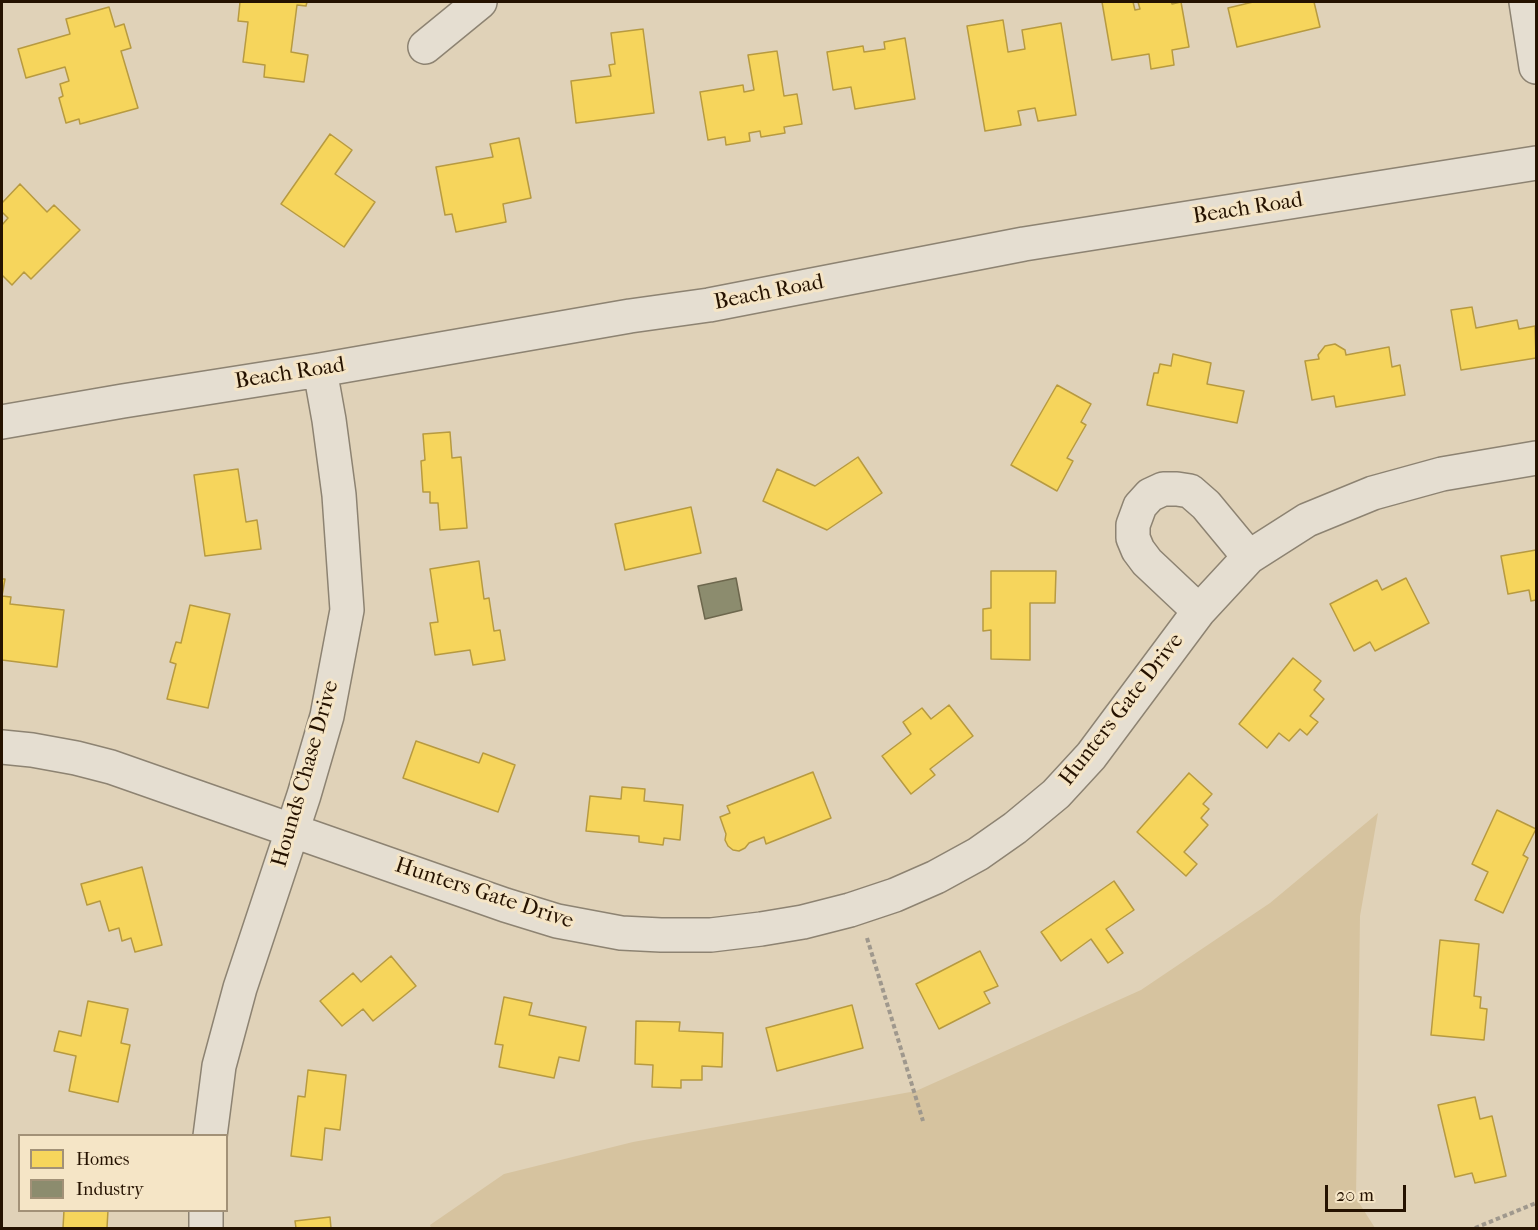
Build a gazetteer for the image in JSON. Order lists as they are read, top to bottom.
{
  "streets": {
    "street": ["Beach Road", "Hunters Gate Drive", "Hounds Chase Drive"]
  },
  "crossings": [
    ["Beach Road", "Hounds Chase Drive"],
    ["Hunters Gate Drive", "Hounds Chase Drive"]
  ],
  "legend": ["Homes", "Industry"],
  "scale_bar": "20 m"
}
